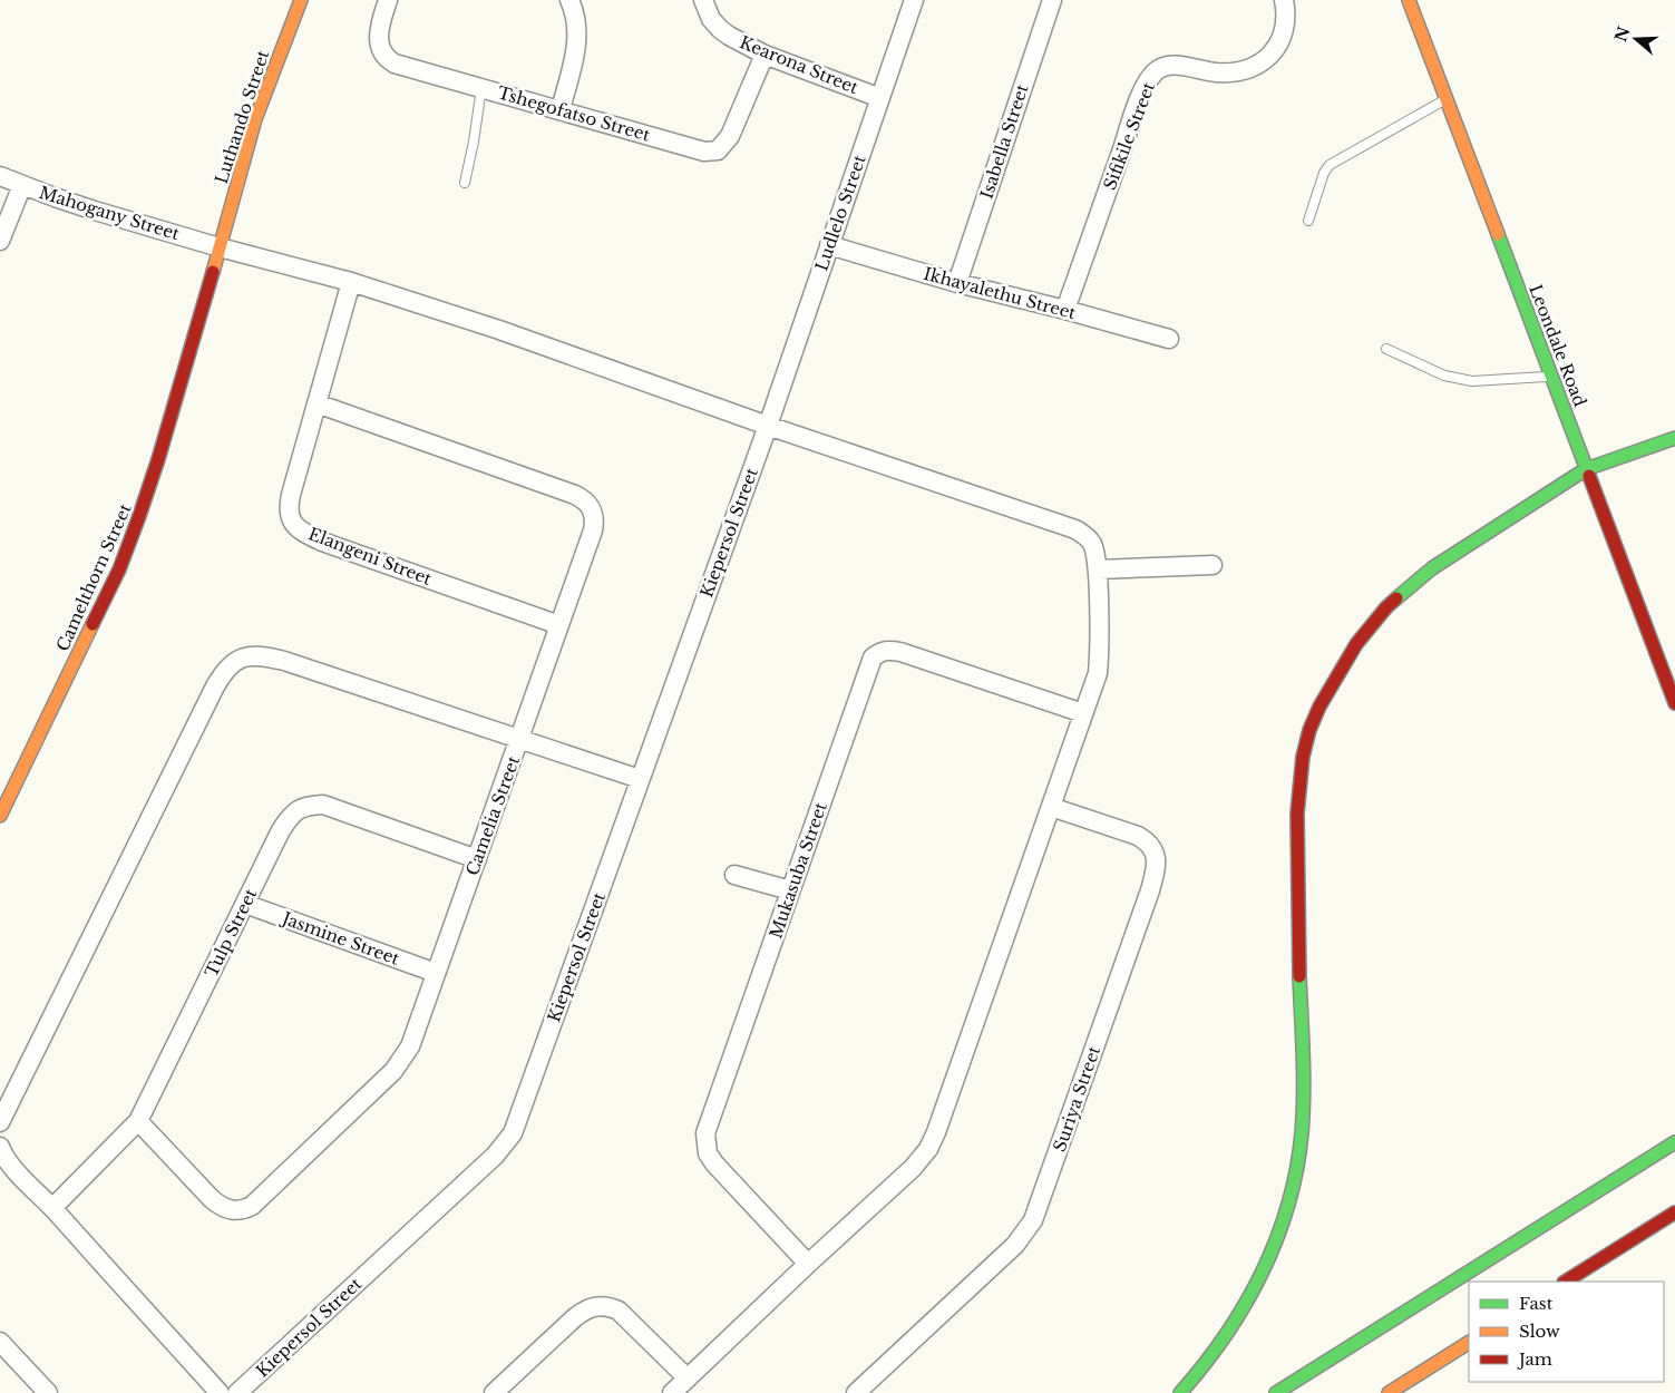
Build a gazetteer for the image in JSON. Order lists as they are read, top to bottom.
{
  "streets": {
    "main road": ["Luthando Street", "Leondale Road", "Camelthorn Street"],
    "street": [
      "Kearona Street",
      "Tshegofatso Street",
      "Sifikile Street",
      "Isabella Street",
      "Mahogany Street",
      "Ludlelo Street",
      "Ikhayalethu Street",
      "Kiepersol Street",
      "Elangeni Street",
      "Camelia Street",
      "Mukasuba Street",
      "Tulp Street",
      "Jasmine Street",
      "Suriya Street"
    ]
  },
  "crossings": [
    ["Kearona Street", "Tshegofatso Street"],
    ["Kearona Street", "Ludlelo Street"],
    ["Luthando Street", "Mahogany Street"],
    ["Luthando Street", "Camelthorn Street"],
    ["Sifikile Street", "Ikhayalethu Street"],
    ["Isabella Street", "Ikhayalethu Street"],
    ["Mahogany Street", "Ludlelo Street"],
    ["Mahogany Street", "Kiepersol Street"],
    ["Mahogany Street", "Elangeni Street"],
    ["Mahogany Street", "Camelthorn Street"],
    ["Mahogany Street", "Mukasuba Street"],
    ["Mahogany Street", "Suriya Street"],
    ["Ludlelo Street", "Ikhayalethu Street"],
    ["Ludlelo Street", "Kiepersol Street"],
    ["Elangeni Street", "Camelia Street"],
    ["Camelia Street", "Tulp Street"],
    ["Camelia Street", "Jasmine Street"],
    ["Tulp Street", "Jasmine Street"]
  ],
  "legend": ["Fast", "Slow", "Jam"],
  "north": "left"
}
